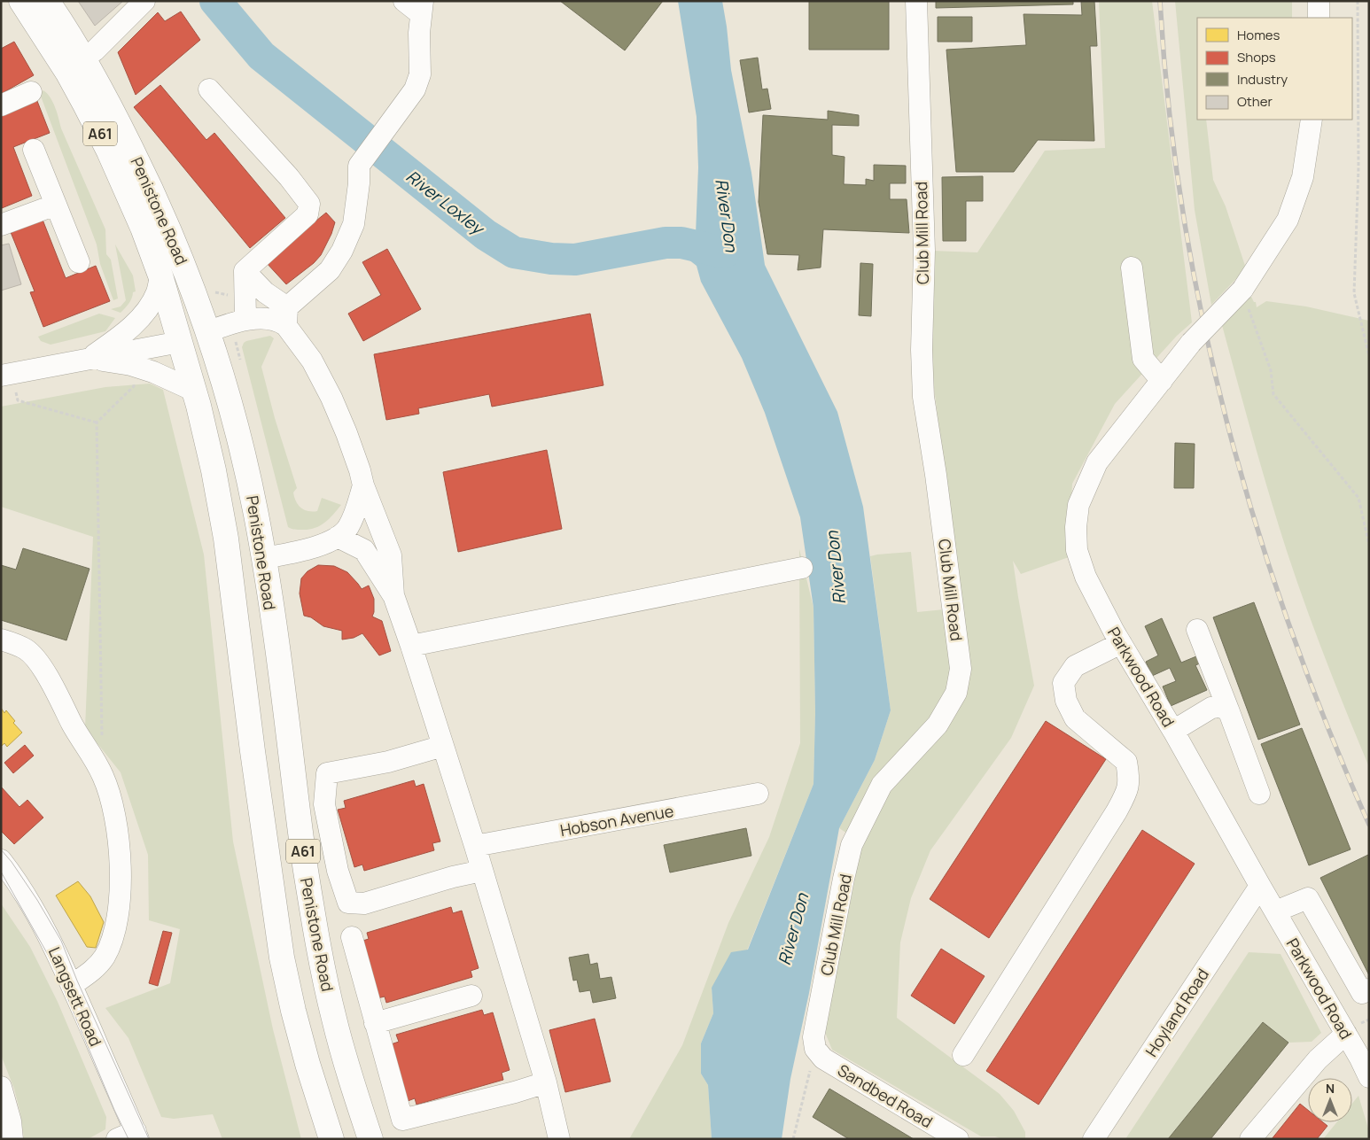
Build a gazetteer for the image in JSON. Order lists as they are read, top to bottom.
{
  "streets": {
    "highway": ["A61", "Penistone Road"],
    "street": [
      "Club Mill Road",
      "Parkwood Road",
      "Hobson Avenue",
      "Langsett Road",
      "Hoyland Road",
      "Sandbed Road"
    ]
  },
  "crossings": [
    ["Club Mill Road", "Sandbed Road"],
    ["Parkwood Road", "Hoyland Road"]
  ],
  "water": ["River Loxley", "River Don"],
  "legend": [
    "Homes",
    "Shops",
    "Industry",
    "Other"
  ],
  "north": "top"
}
